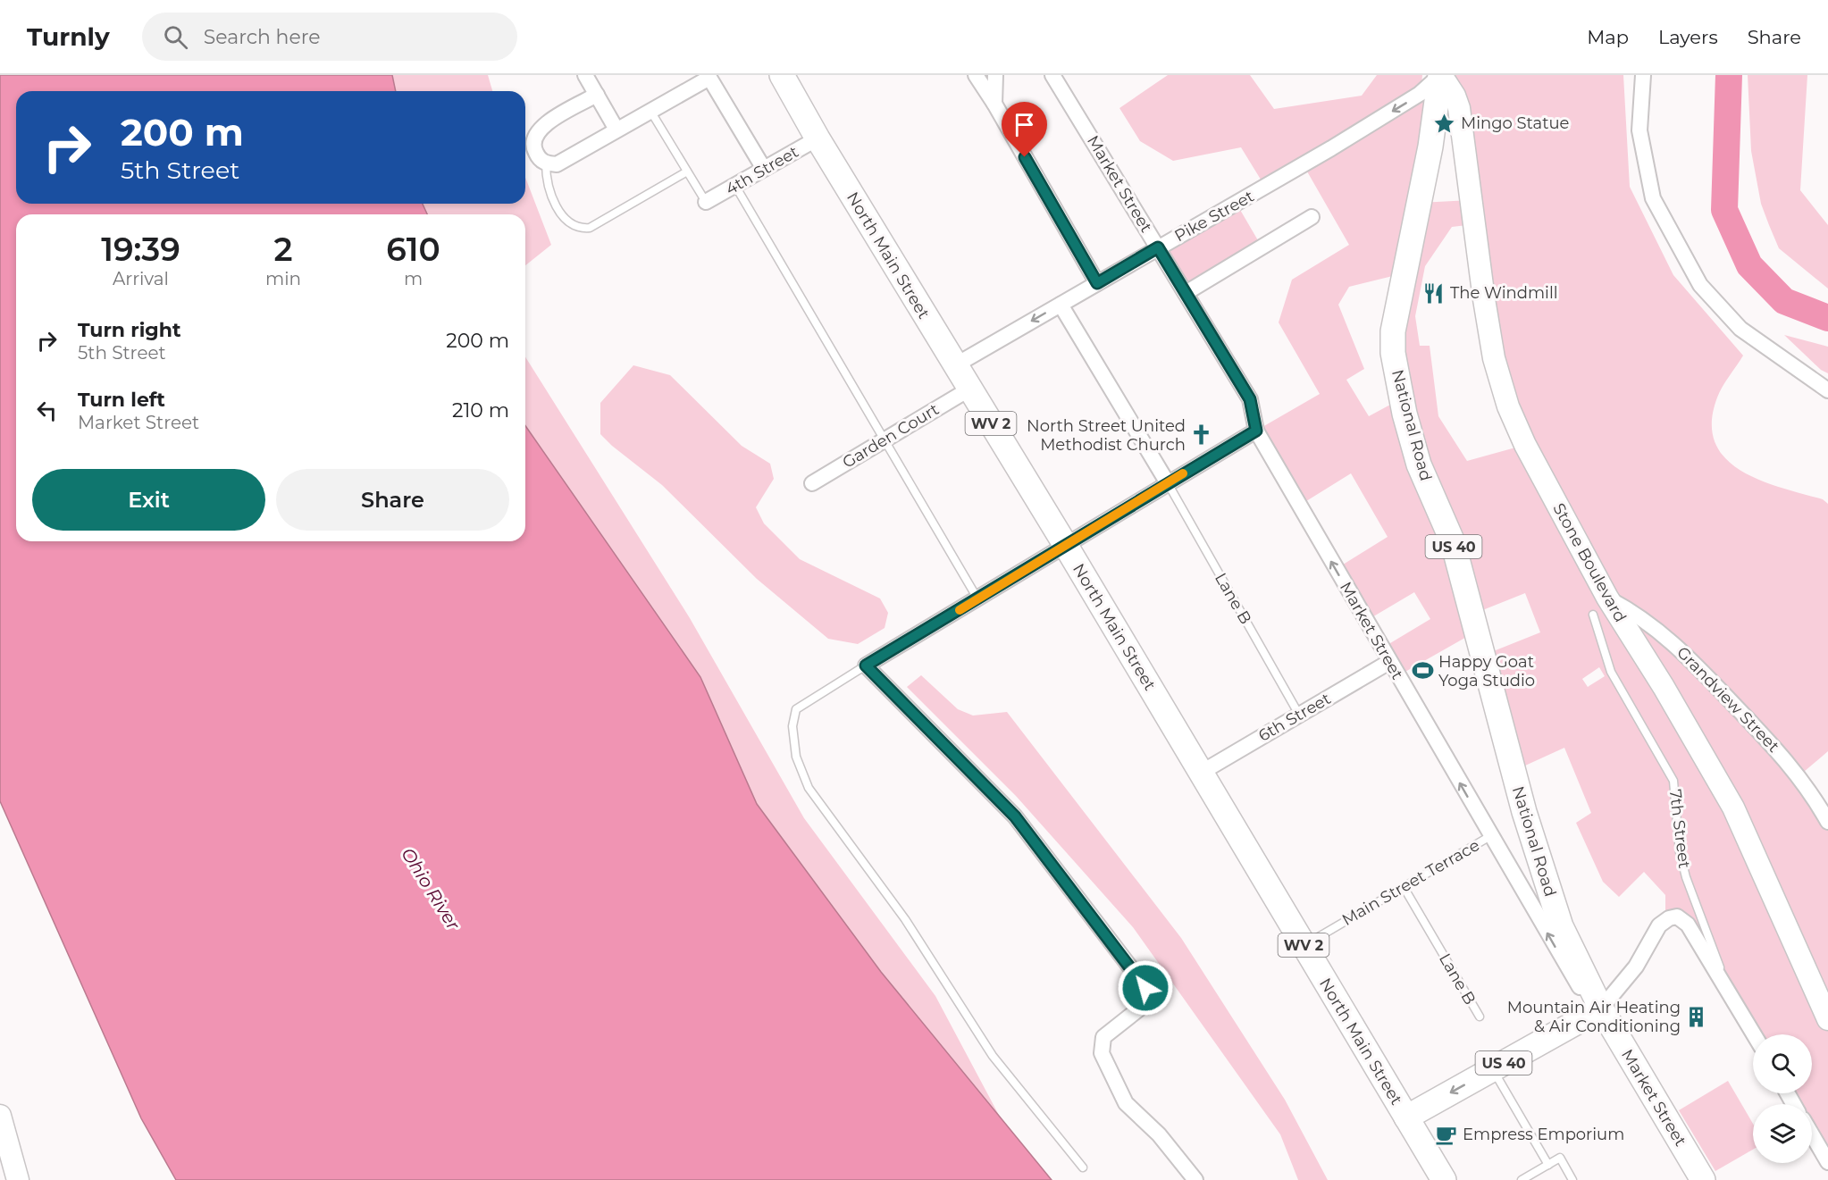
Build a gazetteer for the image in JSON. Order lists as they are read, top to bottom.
{
  "streets": {
    "main road": [
      "Market Street",
      "North Main Street",
      "WV 2",
      "National Road",
      "US 40"
    ],
    "street": [
      "4th Street",
      "Pike Street",
      "Garden Court",
      "Stone Boulevard",
      "Grandview Street",
      "6th Street"
    ],
    "lane": ["Lane B", "7th Street", "Main Street Terrace"]
  },
  "crossings": [
    ["4th Street", "North Main Street"],
    ["Market Street", "Pike Street"],
    ["Market Street", "National Road"],
    ["Market Street", "US 40"],
    ["Market Street", "6th Street"],
    ["Market Street", "Main Street Terrace"],
    ["Pike Street", "North Main Street"],
    ["Pike Street", "National Road"],
    ["Pike Street", "Stone Boulevard"],
    ["North Main Street", "Garden Court"],
    ["North Main Street", "US 40"],
    ["North Main Street", "6th Street"],
    ["North Main Street", "Main Street Terrace"],
    ["National Road", "US 40"],
    ["National Road", "Stone Boulevard"],
    ["Stone Boulevard", "Grandview Street"],
    ["Lane B", "6th Street"],
    ["Lane B", "Main Street Terrace"]
  ],
  "one_way": ["Market Street"],
  "water": ["Ohio River"],
  "places": {
    "place": ["Mingo Statue"],
    "restaurant": ["The Windmill"],
    "church": ["North Street United Methodist Church"],
    "sports": ["Happy Goat Yoga Studio"],
    "building": ["Mountain Air Heating & Air Conditioning"],
    "cafe": ["Empress Emporium"]
  },
  "page": {
    "header": "Turnly",
    "search": "Search here",
    "nav": ["Map", "Layers", "Share"],
    "turn": ["200 m", "5th Street"],
    "eta": [
      "19:39",
      "Arrival",
      "2",
      "min",
      "610",
      "m"
    ],
    "list": [
      {
        "name": "Turn right",
        "note": "5th Street",
        "value": "200 m"
      },
      {
        "name": "Turn left",
        "note": "Market Street",
        "value": "210 m"
      }
    ],
    "buttons": ["Exit", "Share"]
  }
}
